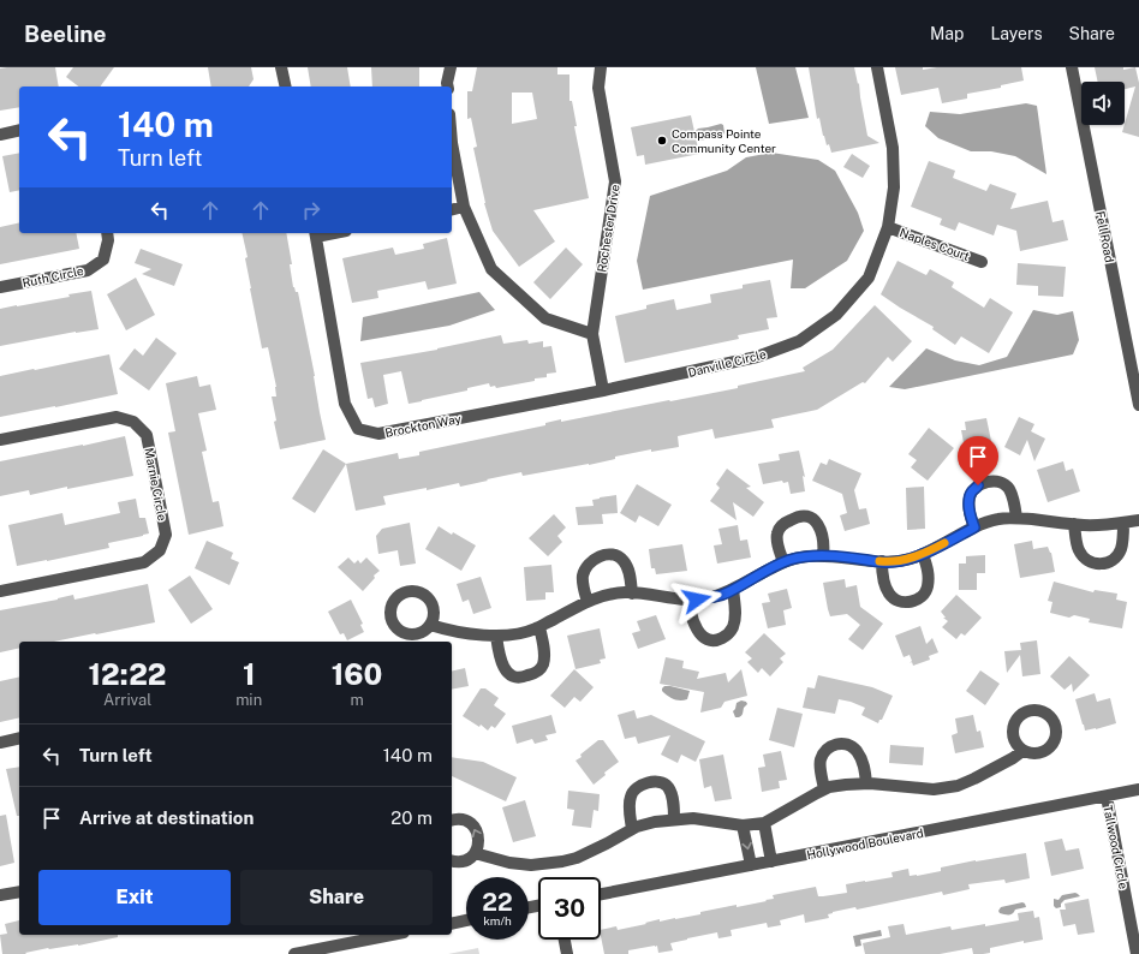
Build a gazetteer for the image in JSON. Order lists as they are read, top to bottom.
{
  "streets": {
    "street": [
      "Rochester Drive",
      "Fell Road",
      "Naples Court",
      "Ruth Circle",
      "Danville Circle",
      "Brockton Way",
      "Marnie Circle",
      "Hollywood Boulevard",
      "Tallwood Circle"
    ]
  },
  "crossings": [
    ["Rochester Drive", "Danville Circle"],
    ["Rochester Drive", "Brockton Way"],
    ["Naples Court", "Danville Circle"],
    ["Danville Circle", "Brockton Way"],
    ["Hollywood Boulevard", "Tallwood Circle"]
  ],
  "places": ["Compass Pointe Community Center"],
  "page": {
    "header": "Beeline",
    "nav": ["Map", "Layers", "Share"],
    "turn": ["140 m", "Turn left"],
    "eta": [
      "12:22",
      "Arrival",
      "1",
      "min",
      "160",
      "m"
    ],
    "list": [
      {
        "name": "Turn left",
        "value": "140 m"
      },
      {
        "name": "Arrive at destination",
        "value": "20 m"
      }
    ],
    "buttons": ["Exit", "Share"],
    "speed": "22 km/h",
    "limit": "30"
  }
}
